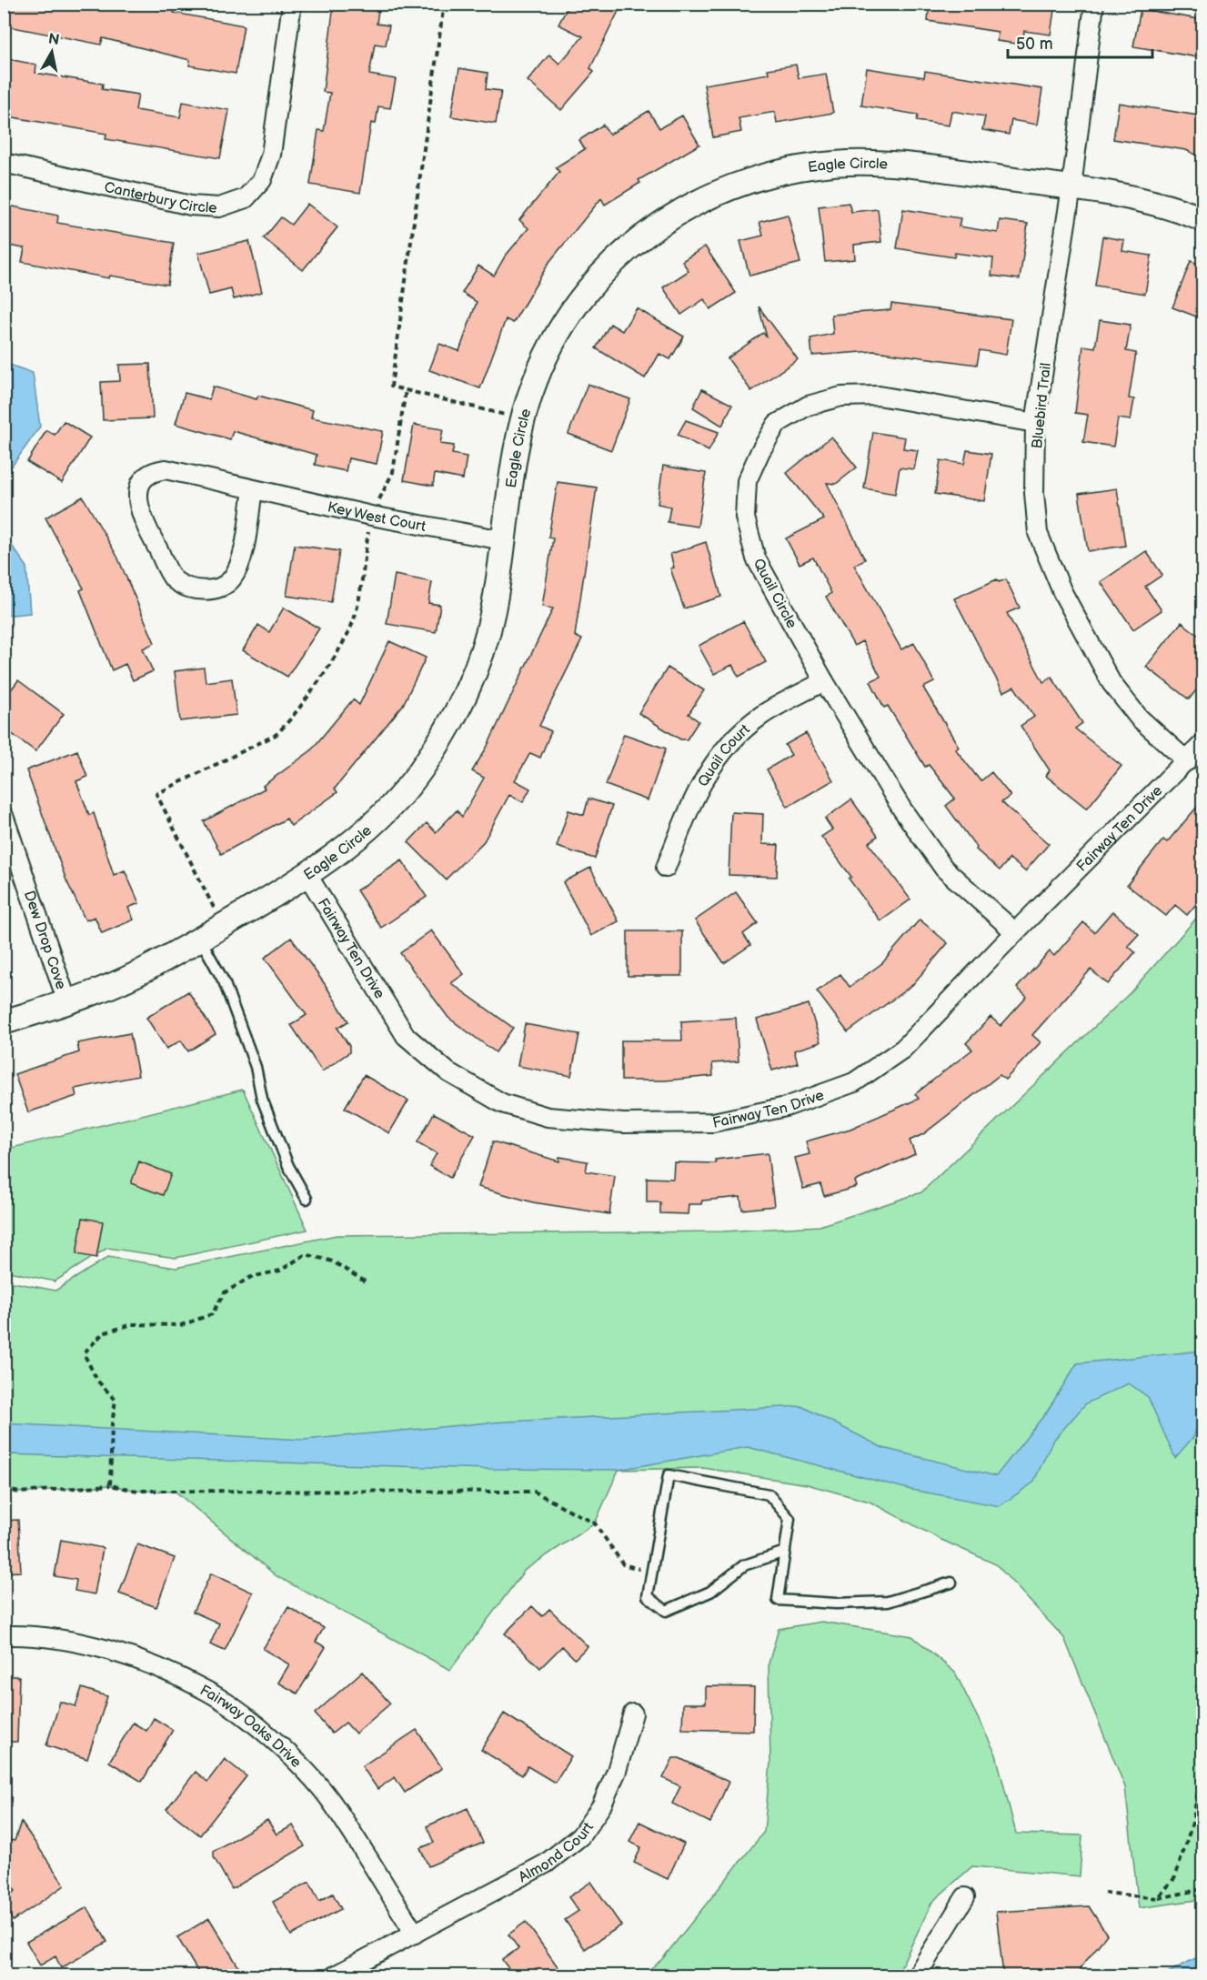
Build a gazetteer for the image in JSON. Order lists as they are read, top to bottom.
{
  "streets": {
    "street": [
      "Eagle Circle",
      "Canterbury Circle",
      "Bluebird Trail",
      "Key West Court",
      "Quail Circle",
      "Quail Court",
      "Fairway Ten Drive",
      "Dew Drop Cove",
      "Fairway Oaks Drive",
      "Almond Court"
    ]
  },
  "crossings": [
    ["Eagle Circle", "Bluebird Trail"],
    ["Eagle Circle", "Key West Court"],
    ["Eagle Circle", "Fairway Ten Drive"],
    ["Eagle Circle", "Dew Drop Cove"],
    ["Bluebird Trail", "Quail Circle"],
    ["Bluebird Trail", "Fairway Ten Drive"],
    ["Quail Circle", "Quail Court"],
    ["Quail Circle", "Fairway Ten Drive"],
    ["Fairway Oaks Drive", "Almond Court"]
  ],
  "scale_bar": "50 m",
  "north": "top"
}
